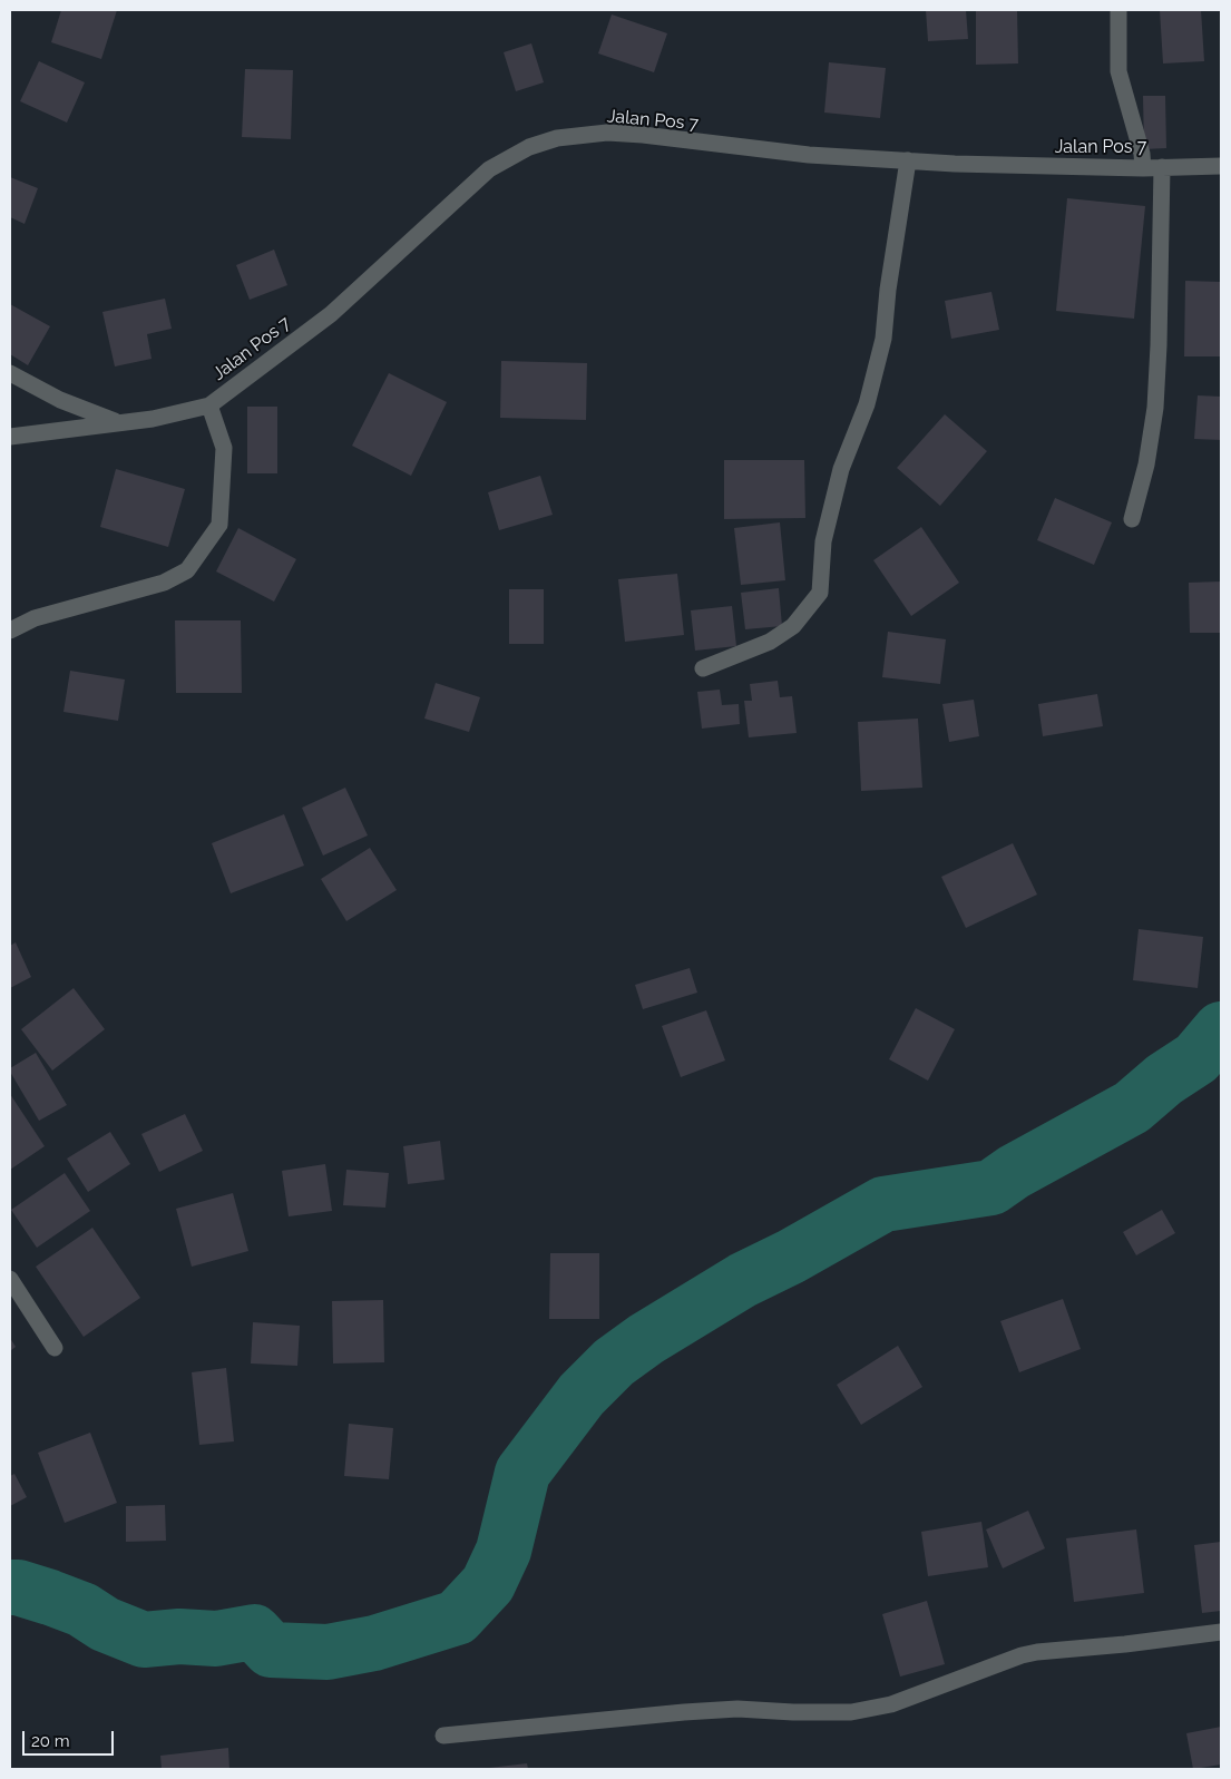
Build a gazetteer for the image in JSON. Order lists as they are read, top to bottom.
{
  "streets": {
    "street": ["Jalan Pos 7"]
  },
  "scale_bar": "20 m"
}
